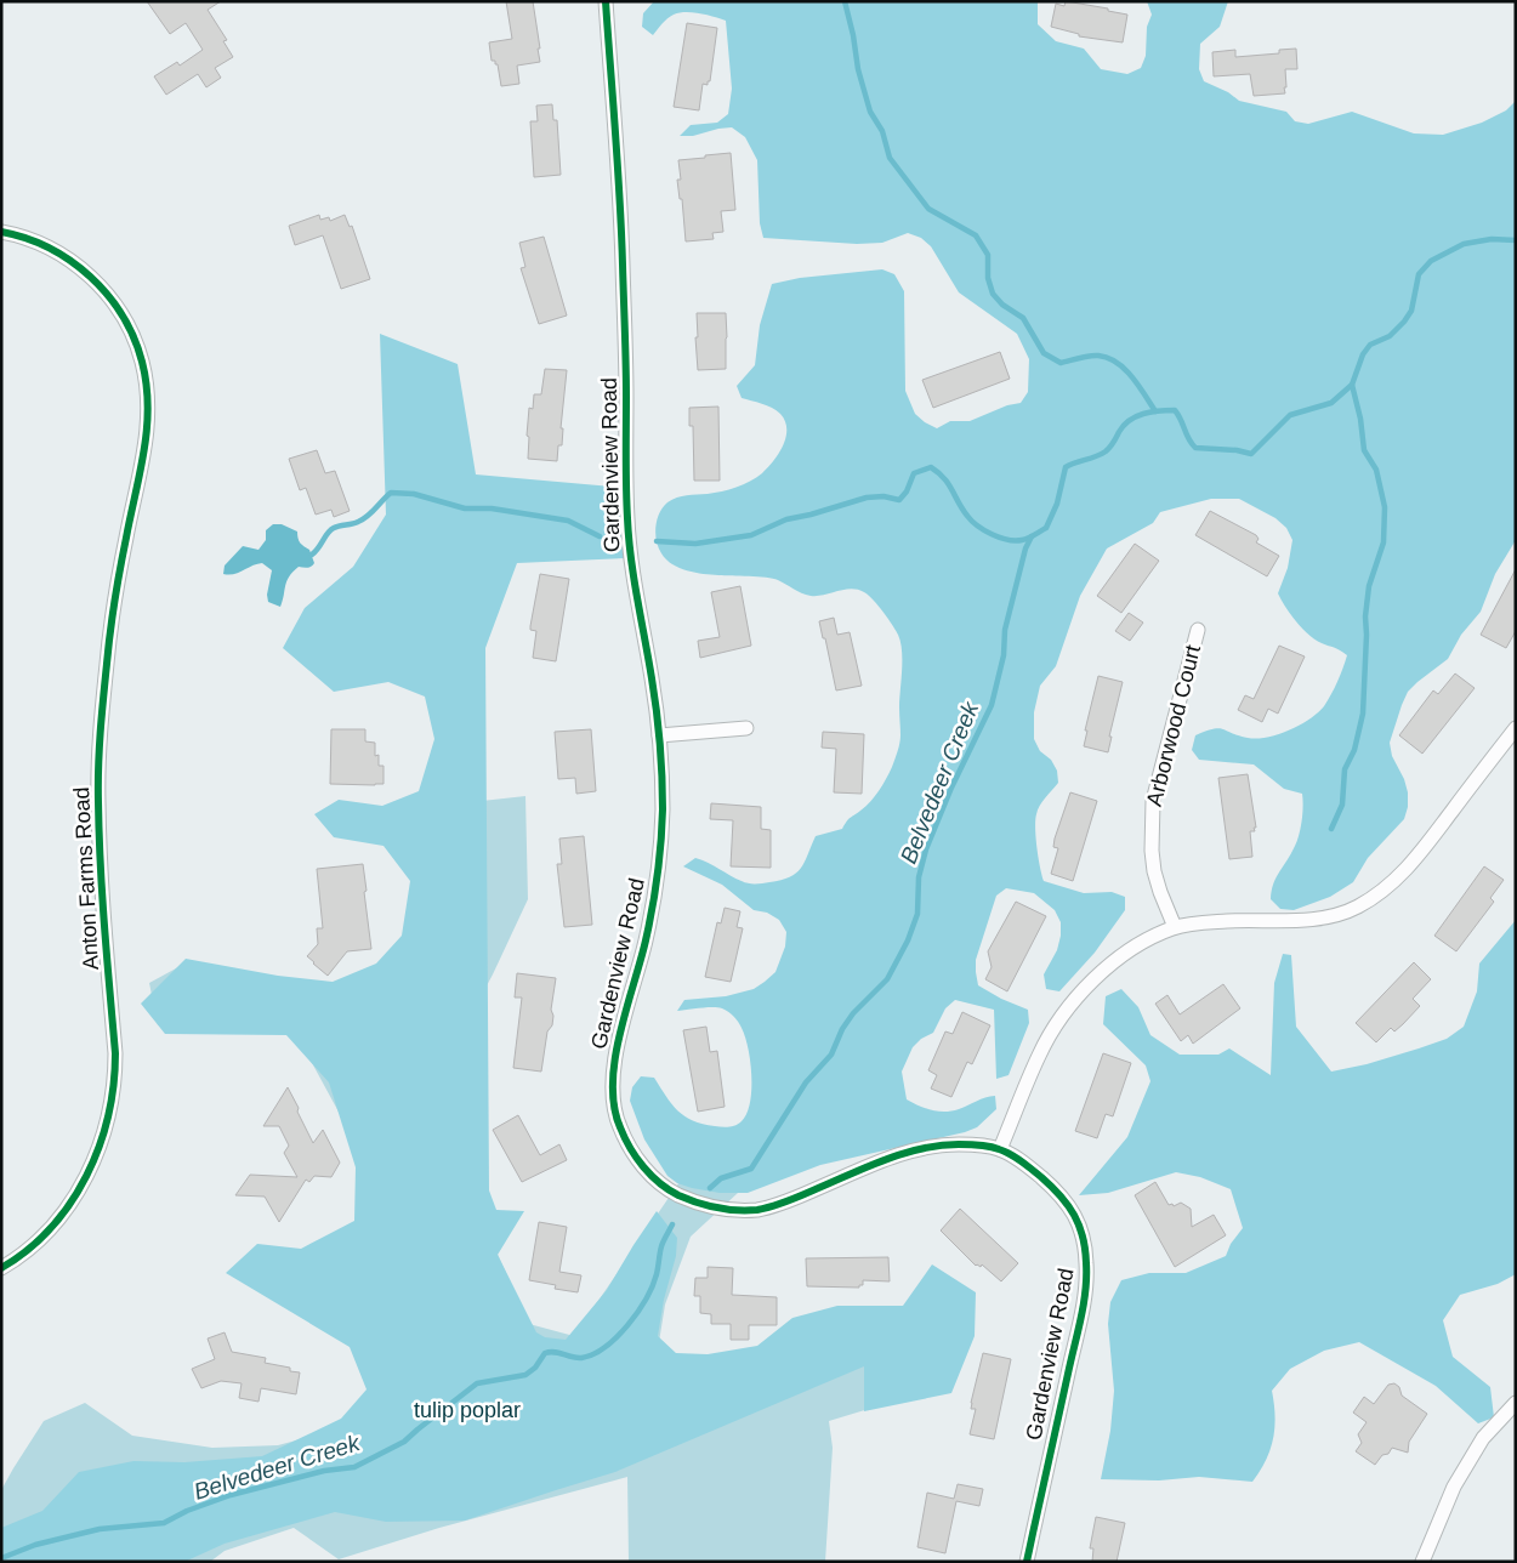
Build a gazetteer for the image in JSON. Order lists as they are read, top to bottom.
{
  "streets": {
    "street": ["Gardenview Road", "Arborwood Court", "Anton Farms Road"]
  },
  "water": ["Belvedeer Creek"],
  "parks": ["tulip poplar"]
}
